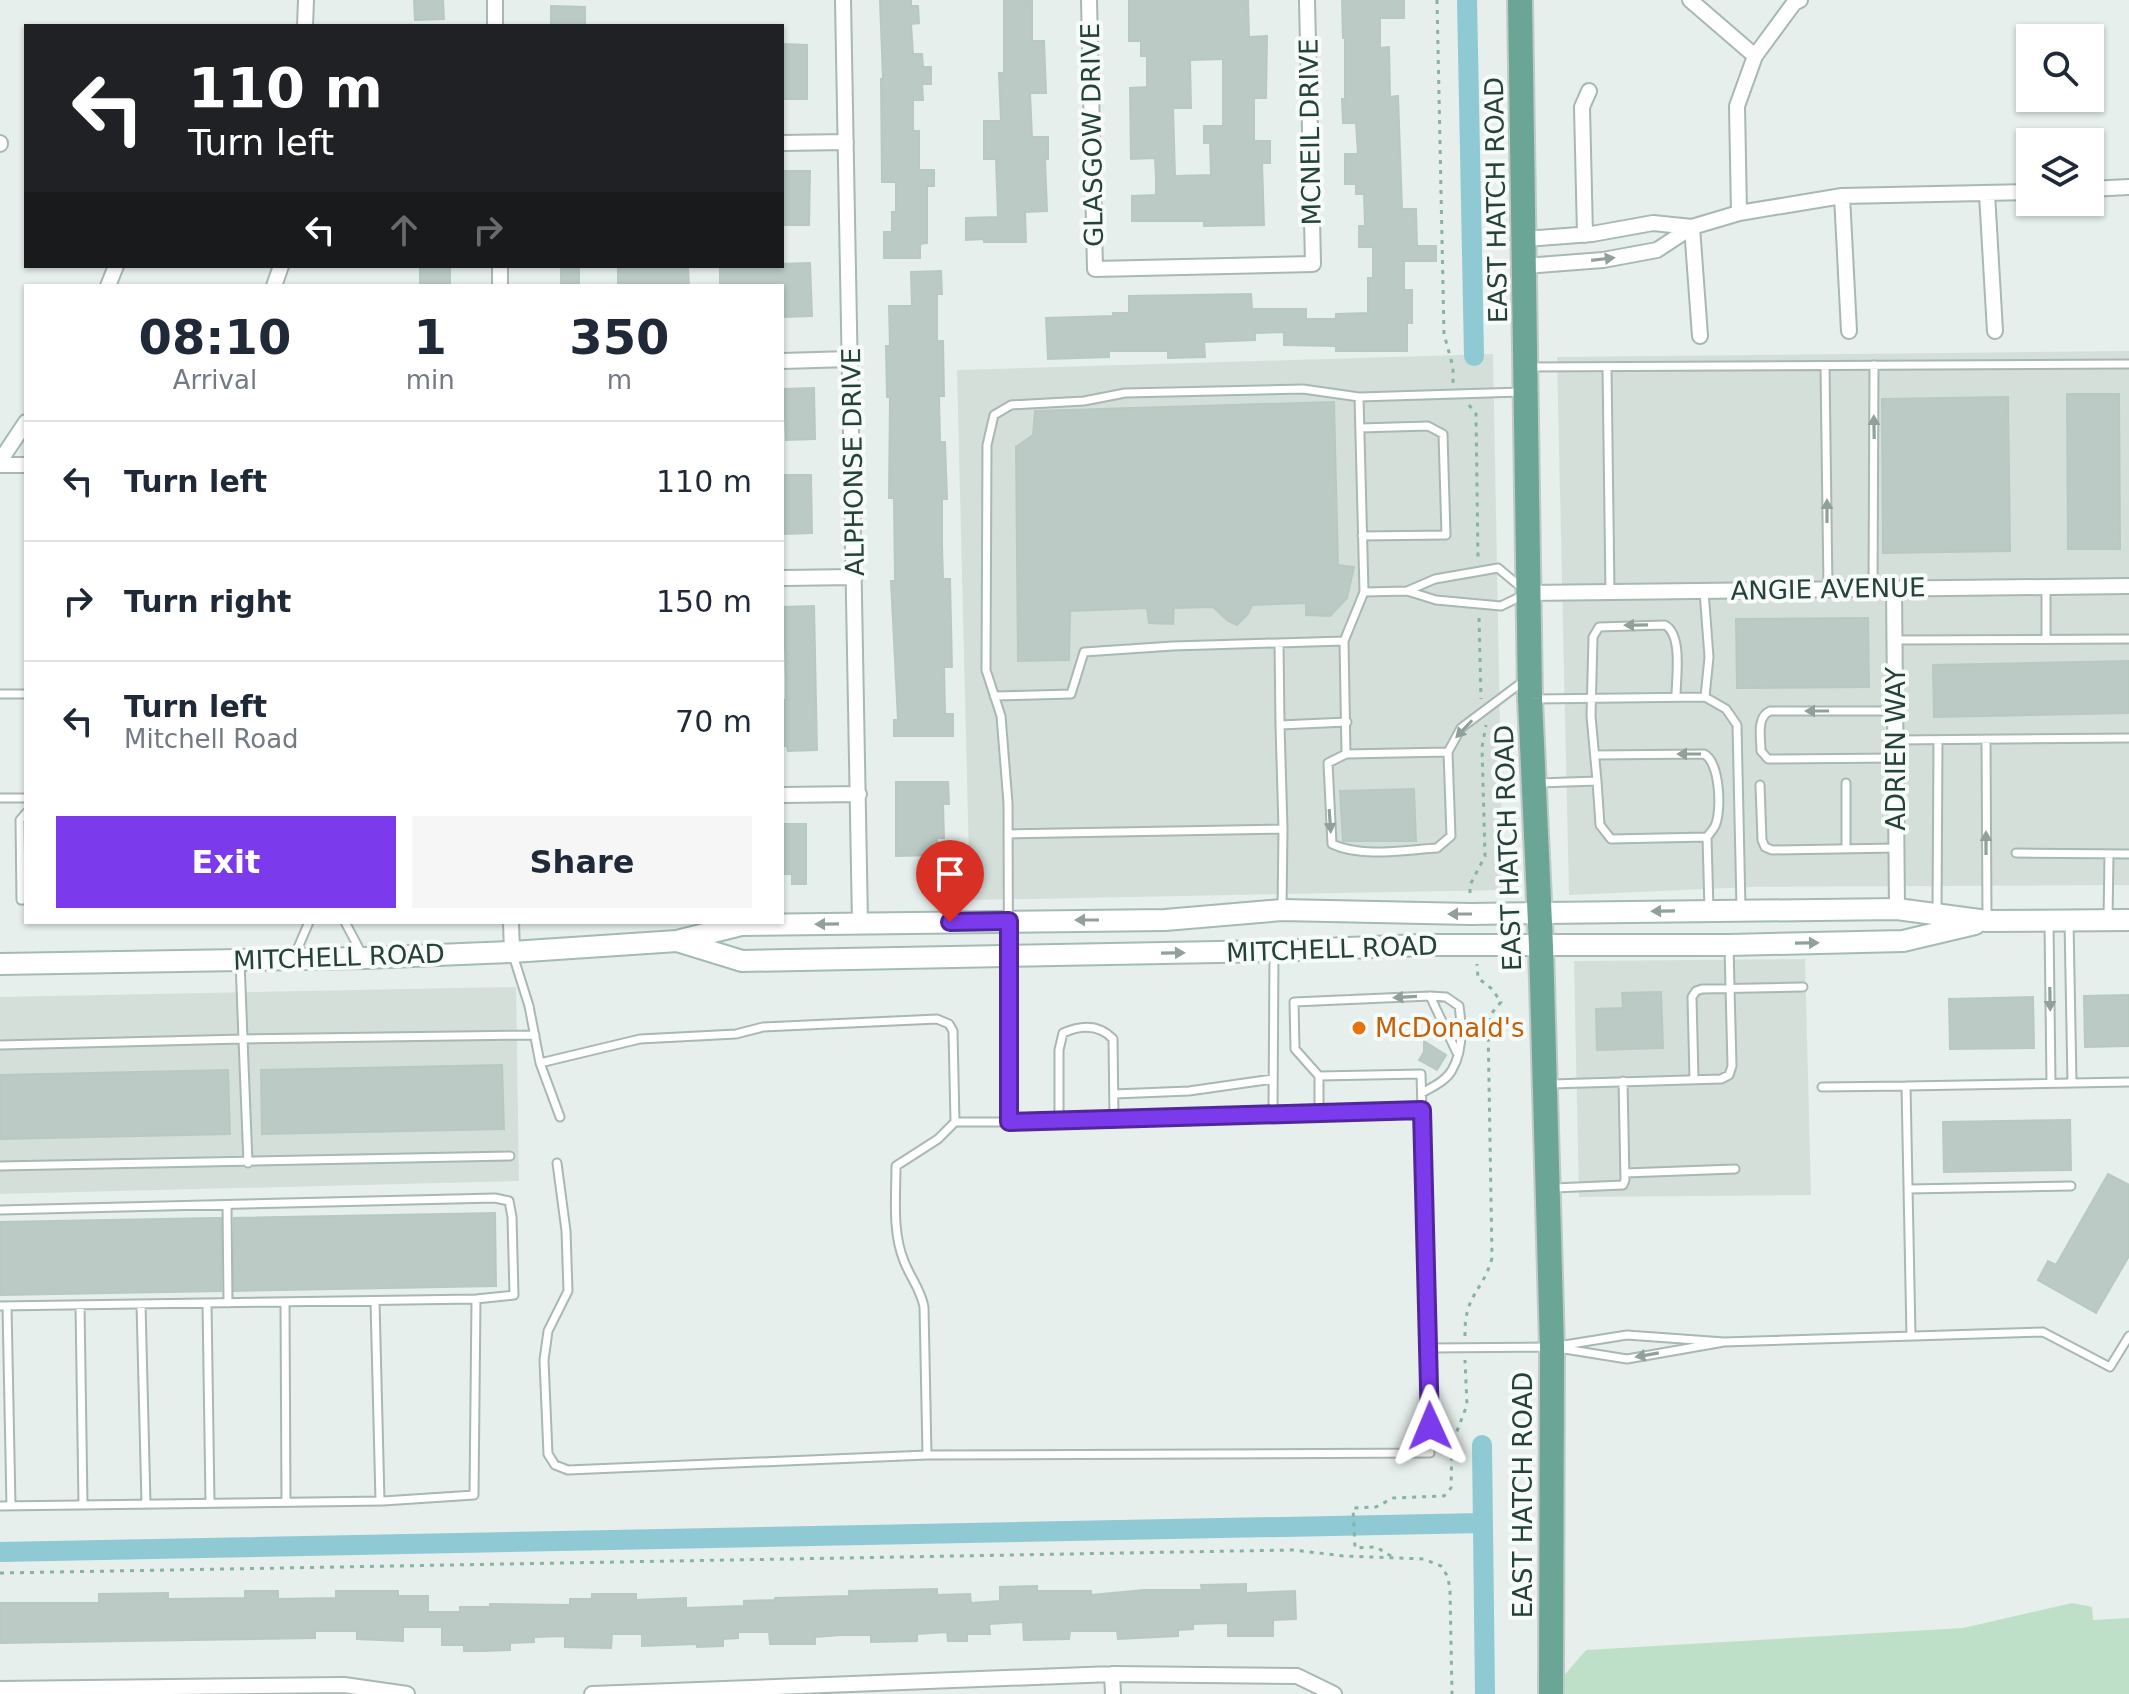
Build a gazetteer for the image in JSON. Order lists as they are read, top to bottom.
{
  "streets": {
    "main road": ["EAST HATCH ROAD", "MITCHELL ROAD"],
    "street": [
      "MCNEIL DRIVE",
      "GLASGOW DRIVE",
      "ALPHONSE DRIVE",
      "ANGIE AVENUE",
      "ADRIEN WAY"
    ]
  },
  "crossings": [
    ["MCNEIL DRIVE", "GLASGOW DRIVE"],
    ["EAST HATCH ROAD", "ANGIE AVENUE"],
    ["EAST HATCH ROAD", "MITCHELL ROAD"],
    ["ALPHONSE DRIVE", "MITCHELL ROAD"],
    ["ANGIE AVENUE", "ADRIEN WAY"],
    ["ADRIEN WAY", "MITCHELL ROAD"]
  ],
  "places": ["McDonald's"],
  "page": {
    "turn": ["110 m", "Turn left"],
    "eta": [
      "08:10",
      "Arrival",
      "1",
      "min",
      "350",
      "m"
    ],
    "list": [
      {
        "name": "Turn left",
        "value": "110 m"
      },
      {
        "name": "Turn right",
        "value": "150 m"
      },
      {
        "name": "Turn left",
        "note": "Mitchell Road",
        "value": "70 m"
      }
    ],
    "buttons": ["Exit", "Share"]
  }
}
